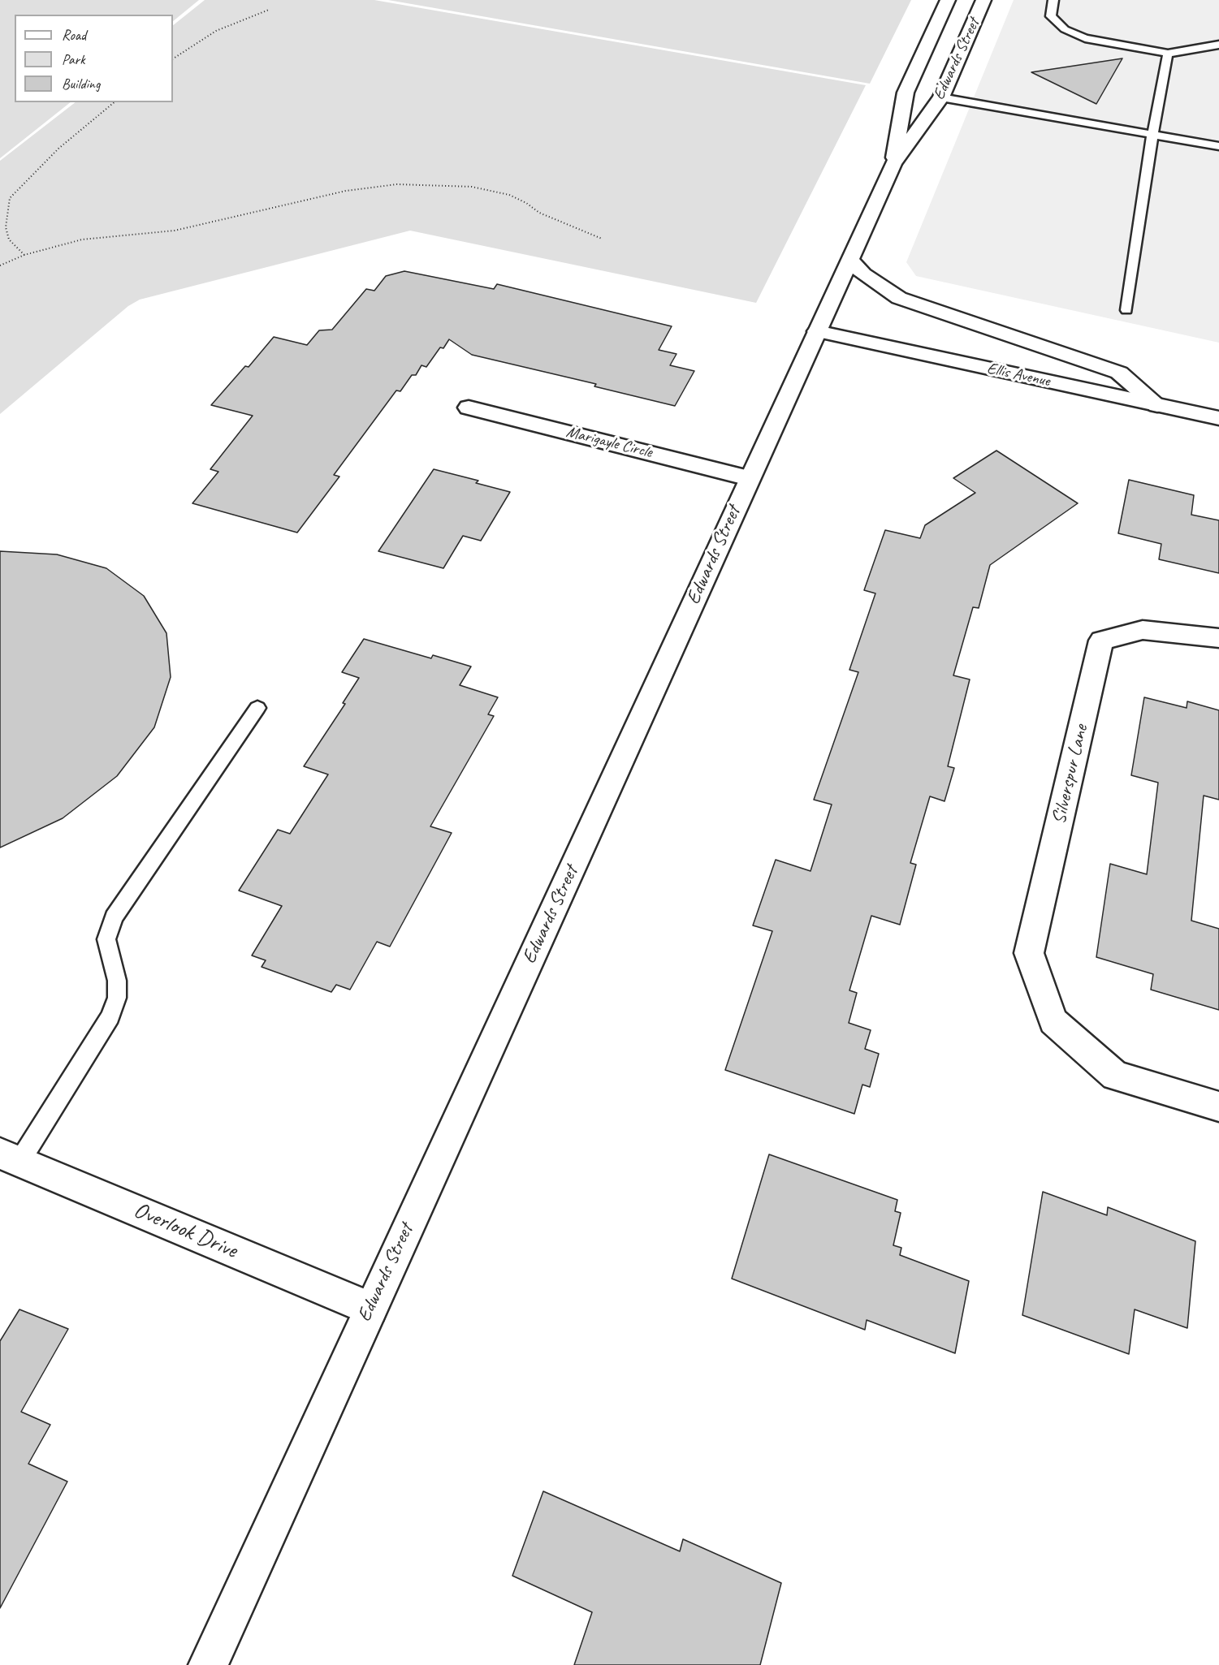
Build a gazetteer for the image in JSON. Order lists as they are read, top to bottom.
{
  "streets": {
    "main road": [
      "Edwards Street",
      "Ellis Avenue",
      "Marigayle Circle",
      "Silverspur Lane",
      "Overlook Drive"
    ]
  },
  "crossings": [
    ["Edwards Street", "Ellis Avenue"],
    ["Edwards Street", "Marigayle Circle"],
    ["Edwards Street", "Overlook Drive"]
  ],
  "legend": ["Road", "Park", "Building"]
}
